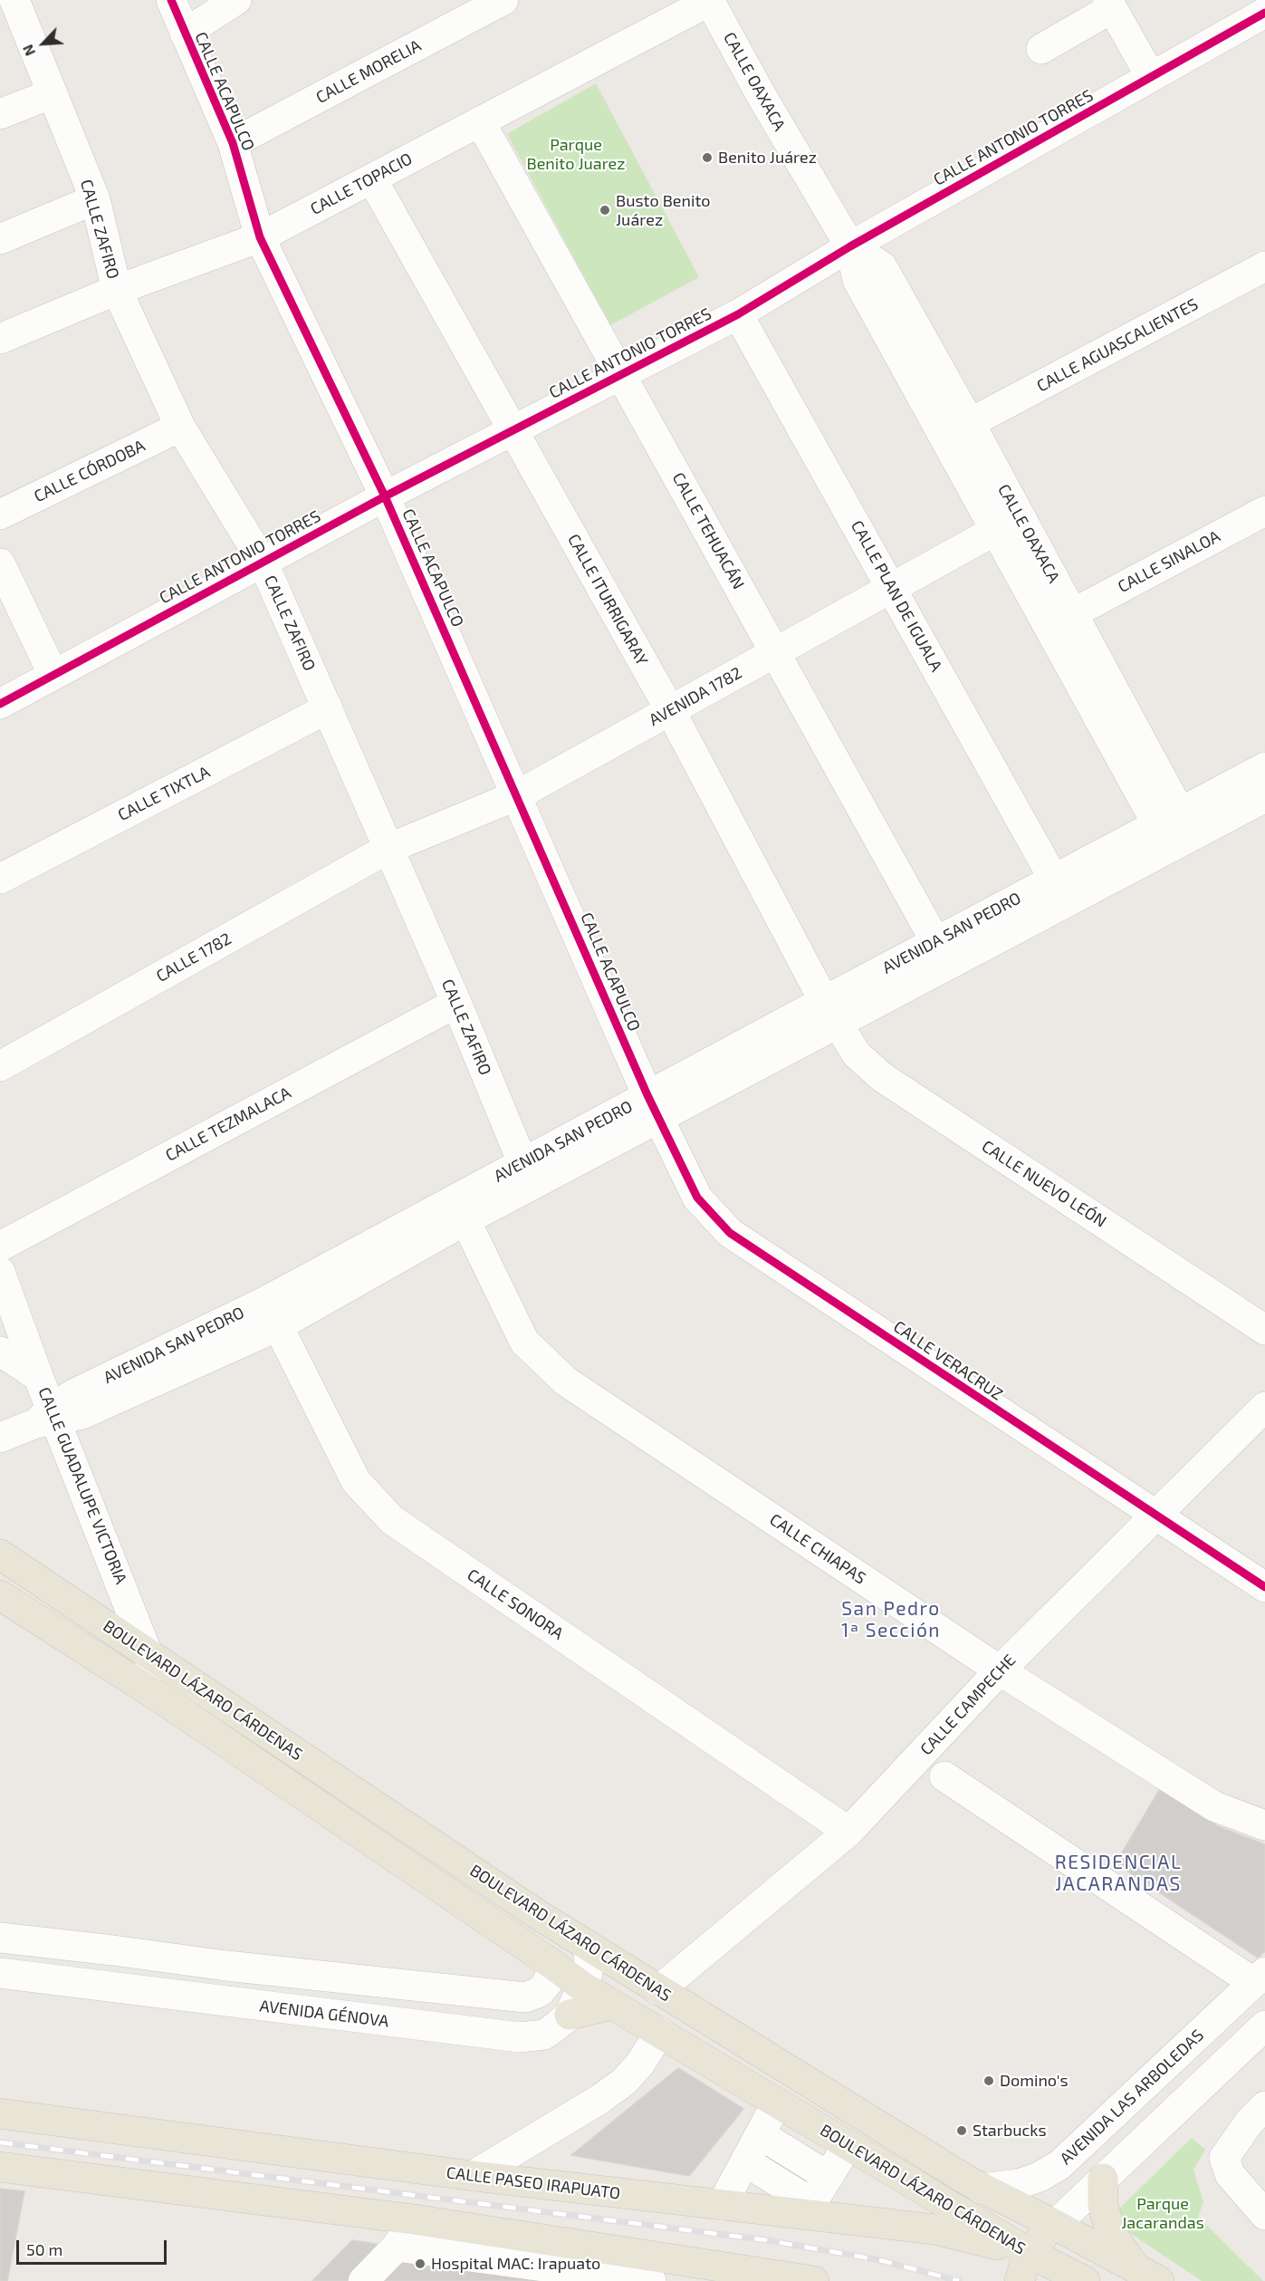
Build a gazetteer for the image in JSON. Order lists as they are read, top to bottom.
{
  "streets": {
    "main road": ["BOULEVARD LÁZARO CÁRDENAS", "CALLE PASEO IRAPUATO"],
    "street": [
      "CALLE MORELIA",
      "CALLE OAXACA",
      "CALLE ACAPULCO",
      "CALLE ANTONIO TORRES",
      "CALLE TOPACIO",
      "CALLE ZAFIRO",
      "CALLE AGUASCALIENTES",
      "CALLE CÓRDOBA",
      "CALLE TEHUACÁN",
      "CALLE SINALOA",
      "CALLE PLAN DE IGUALA",
      "CALLE ITURRIGARAY",
      "AVENIDA 1782",
      "CALLE TIXTLA",
      "AVENIDA SAN PEDRO",
      "CALLE 1782",
      "CALLE TEZMALACA",
      "CALLE NUEVO LEÓN",
      "CALLE VERACRUZ",
      "CALLE GUADALUPE VICTORIA",
      "CALLE CHIAPAS",
      "CALLE SONORA",
      "CALLE CAMPECHE",
      "AVENIDA GÉNOVA",
      "AVENIDA LAS ARBOLEDAS"
    ]
  },
  "crossings": [
    ["CALLE MORELIA", "CALLE ACAPULCO"],
    ["CALLE OAXACA", "CALLE ANTONIO TORRES"],
    ["CALLE OAXACA", "CALLE TOPACIO"],
    ["CALLE OAXACA", "CALLE AGUASCALIENTES"],
    ["CALLE OAXACA", "CALLE SINALOA"],
    ["CALLE OAXACA", "AVENIDA 1782"],
    ["CALLE OAXACA", "AVENIDA SAN PEDRO"],
    ["CALLE ACAPULCO", "CALLE ANTONIO TORRES"],
    ["CALLE ACAPULCO", "CALLE TOPACIO"],
    ["CALLE ACAPULCO", "AVENIDA 1782"],
    ["CALLE ACAPULCO", "AVENIDA SAN PEDRO"],
    ["CALLE ACAPULCO", "CALLE VERACRUZ"],
    ["CALLE ANTONIO TORRES", "CALLE ZAFIRO"],
    ["CALLE ANTONIO TORRES", "CALLE TEHUACÁN"],
    ["CALLE ANTONIO TORRES", "CALLE PLAN DE IGUALA"],
    ["CALLE ANTONIO TORRES", "CALLE ITURRIGARAY"],
    ["CALLE TOPACIO", "CALLE ZAFIRO"],
    ["CALLE TOPACIO", "CALLE TEHUACÁN"],
    ["CALLE TOPACIO", "CALLE ITURRIGARAY"],
    ["CALLE ZAFIRO", "CALLE CÓRDOBA"],
    ["CALLE ZAFIRO", "AVENIDA 1782"],
    ["CALLE ZAFIRO", "CALLE TIXTLA"],
    ["CALLE ZAFIRO", "AVENIDA SAN PEDRO"],
    ["CALLE ZAFIRO", "CALLE 1782"],
    ["CALLE ZAFIRO", "CALLE TEZMALACA"],
    ["CALLE TEHUACÁN", "AVENIDA 1782"],
    ["CALLE TEHUACÁN", "AVENIDA SAN PEDRO"],
    ["CALLE PLAN DE IGUALA", "AVENIDA 1782"],
    ["CALLE PLAN DE IGUALA", "AVENIDA SAN PEDRO"],
    ["CALLE ITURRIGARAY", "AVENIDA 1782"],
    ["CALLE ITURRIGARAY", "AVENIDA SAN PEDRO"],
    ["CALLE ITURRIGARAY", "CALLE NUEVO LEÓN"],
    ["AVENIDA 1782", "CALLE 1782"],
    ["AVENIDA SAN PEDRO", "CALLE NUEVO LEÓN"],
    ["AVENIDA SAN PEDRO", "CALLE VERACRUZ"],
    ["AVENIDA SAN PEDRO", "CALLE GUADALUPE VICTORIA"],
    ["AVENIDA SAN PEDRO", "CALLE CHIAPAS"],
    ["AVENIDA SAN PEDRO", "CALLE SONORA"],
    ["CALLE VERACRUZ", "CALLE CAMPECHE"],
    ["CALLE GUADALUPE VICTORIA", "BOULEVARD LÁZARO CÁRDENAS"],
    ["CALLE CHIAPAS", "CALLE CAMPECHE"],
    ["CALLE SONORA", "CALLE CAMPECHE"],
    ["BOULEVARD LÁZARO CÁRDENAS", "CALLE CAMPECHE"],
    ["BOULEVARD LÁZARO CÁRDENAS", "AVENIDA GÉNOVA"],
    ["BOULEVARD LÁZARO CÁRDENAS", "AVENIDA LAS ARBOLEDAS"],
    ["BOULEVARD LÁZARO CÁRDENAS", "CALLE PASEO IRAPUATO"]
  ],
  "districts": ["San Pedro 1ª Sección", "RESIDENCIAL JACARANDAS"],
  "parks": ["Parque Benito Juarez", "Parque Jacarandas"],
  "places": [
    "Benito Juárez",
    "Busto Benito Juárez",
    "Domino's",
    "Starbucks",
    "Hospital MAC: Irapuato"
  ],
  "scale_bar": "50 m",
  "north": "bottom left"
}
